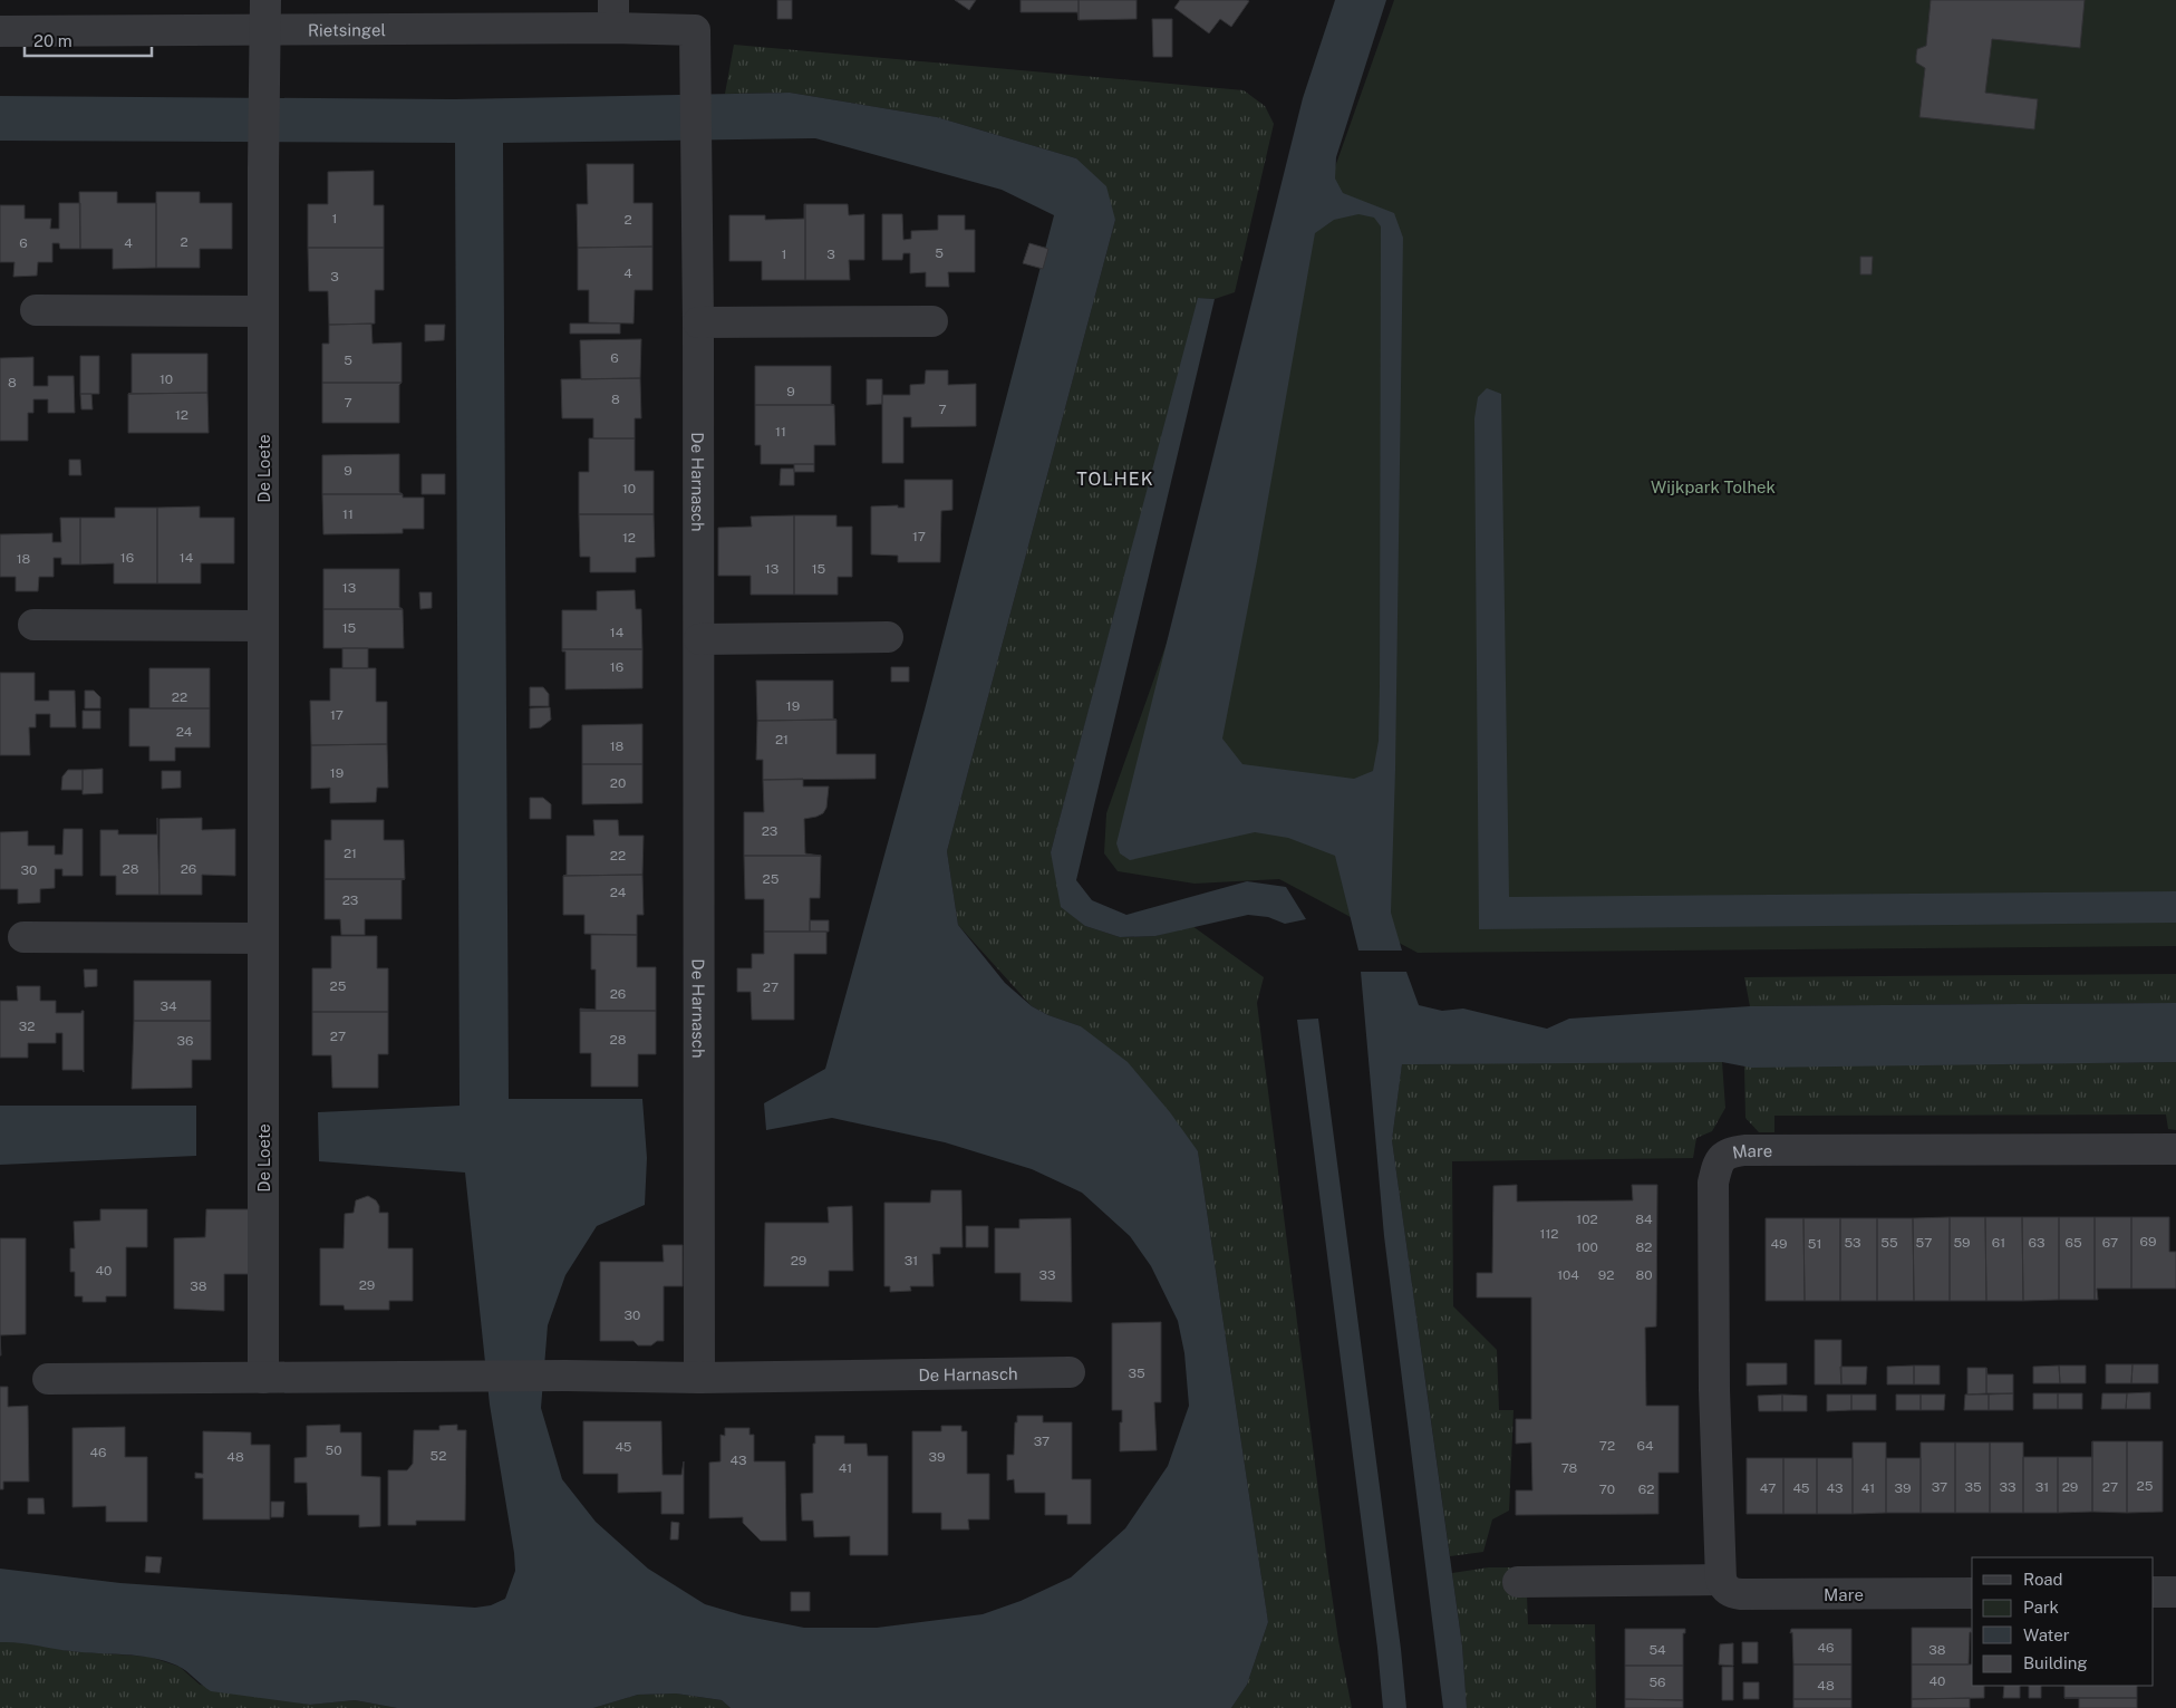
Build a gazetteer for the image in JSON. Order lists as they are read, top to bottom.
{
  "streets": {
    "street": [
      "Rietsingel",
      "De Loete",
      "De Harnasch",
      "Mare"
    ]
  },
  "crossings": [
    ["Rietsingel", "De Loete"],
    ["Rietsingel", "De Harnasch"],
    ["De Loete", "De Harnasch"]
  ],
  "districts": ["TOLHEK"],
  "parks": ["Wijkpark Tolhek"],
  "house_numbers": [
    "1",
    "2",
    "2",
    "6",
    "4",
    "5",
    "1",
    "3",
    "4",
    "3",
    "6",
    "5",
    "10",
    "8",
    "9",
    "8",
    "7",
    "7",
    "12",
    "11",
    "9",
    "10",
    "11",
    "17",
    "12",
    "16",
    "14",
    "18",
    "13",
    "15",
    "13",
    "15",
    "14",
    "16",
    "22",
    "19",
    "17",
    "24",
    "21",
    "18",
    "19",
    "20",
    "23",
    "21",
    "22",
    "28",
    "26",
    "30",
    "25",
    "24",
    "23",
    "25",
    "27",
    "26",
    "34",
    "32",
    "27",
    "28",
    "36",
    "102",
    "84",
    "112",
    "69",
    "53",
    "55",
    "57",
    "59",
    "61",
    "63",
    "65",
    "67",
    "49",
    "51",
    "100",
    "82",
    "29",
    "31",
    "40",
    "33",
    "104",
    "92",
    "80",
    "29",
    "38",
    "30",
    "35",
    "37",
    "72",
    "64",
    "45",
    "50",
    "46",
    "52",
    "48",
    "39",
    "43",
    "41",
    "78",
    "25",
    "37",
    "35",
    "33",
    "31",
    "29",
    "27",
    "47",
    "45",
    "43",
    "41",
    "39",
    "70",
    "62",
    "46",
    "54",
    "38",
    "40",
    "56",
    "48"
  ],
  "legend": [
    "Road",
    "Park",
    "Water",
    "Building"
  ],
  "scale_bar": "20 m"
}
